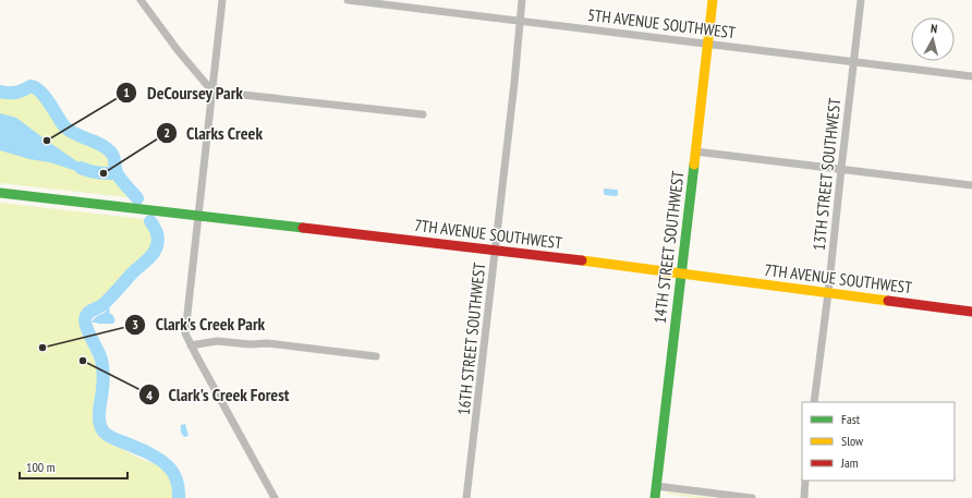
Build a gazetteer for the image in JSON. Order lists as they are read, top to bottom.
{
  "streets": {
    "street": [
      "5TH AVENUE SOUTHWEST",
      "13TH STREET SOUTHWEST",
      "7TH AVENUE SOUTHWEST",
      "14TH STREET SOUTHWEST",
      "16TH STREET SOUTHWEST"
    ]
  },
  "crossings": [
    ["5TH AVENUE SOUTHWEST", "13TH STREET SOUTHWEST"],
    ["5TH AVENUE SOUTHWEST", "14TH STREET SOUTHWEST"],
    ["5TH AVENUE SOUTHWEST", "16TH STREET SOUTHWEST"],
    ["13TH STREET SOUTHWEST", "7TH AVENUE SOUTHWEST"],
    ["7TH AVENUE SOUTHWEST", "14TH STREET SOUTHWEST"],
    ["7TH AVENUE SOUTHWEST", "16TH STREET SOUTHWEST"]
  ],
  "places": [
    "DeCoursey Park",
    "Clarks Creek",
    "Clark's Creek Park",
    "Clark's Creek Forest"
  ],
  "legend": ["Fast", "Slow", "Jam"],
  "scale_bar": "100 m",
  "north": "top"
}
